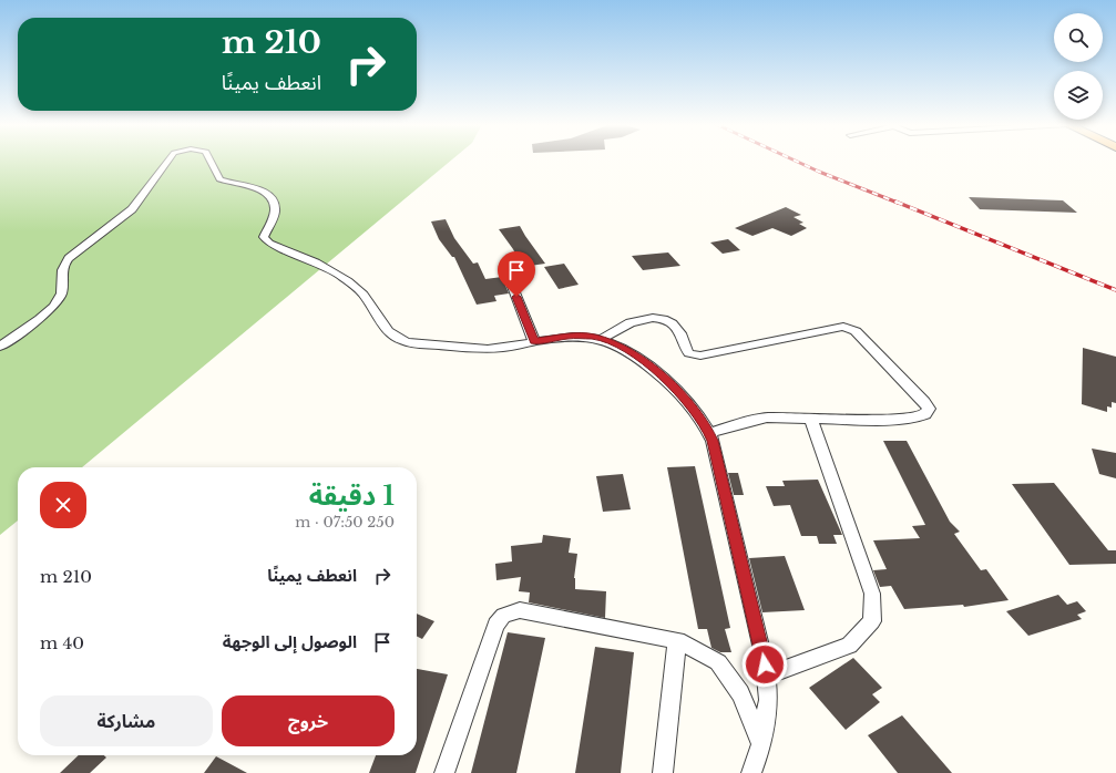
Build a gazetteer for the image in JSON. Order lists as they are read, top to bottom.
{
  "page": {
    "turn": ["210 m", "انعطف يمينًا"],
    "heading": ["1 دقيقة", "250 m · 07:50"],
    "list": [
      {
        "name": "انعطف يمينًا",
        "value": "210 m"
      },
      {
        "name": "الوصول إلى الوجهة",
        "value": "40 m"
      }
    ],
    "buttons": ["خروج", "مشاركة"]
  }
}
